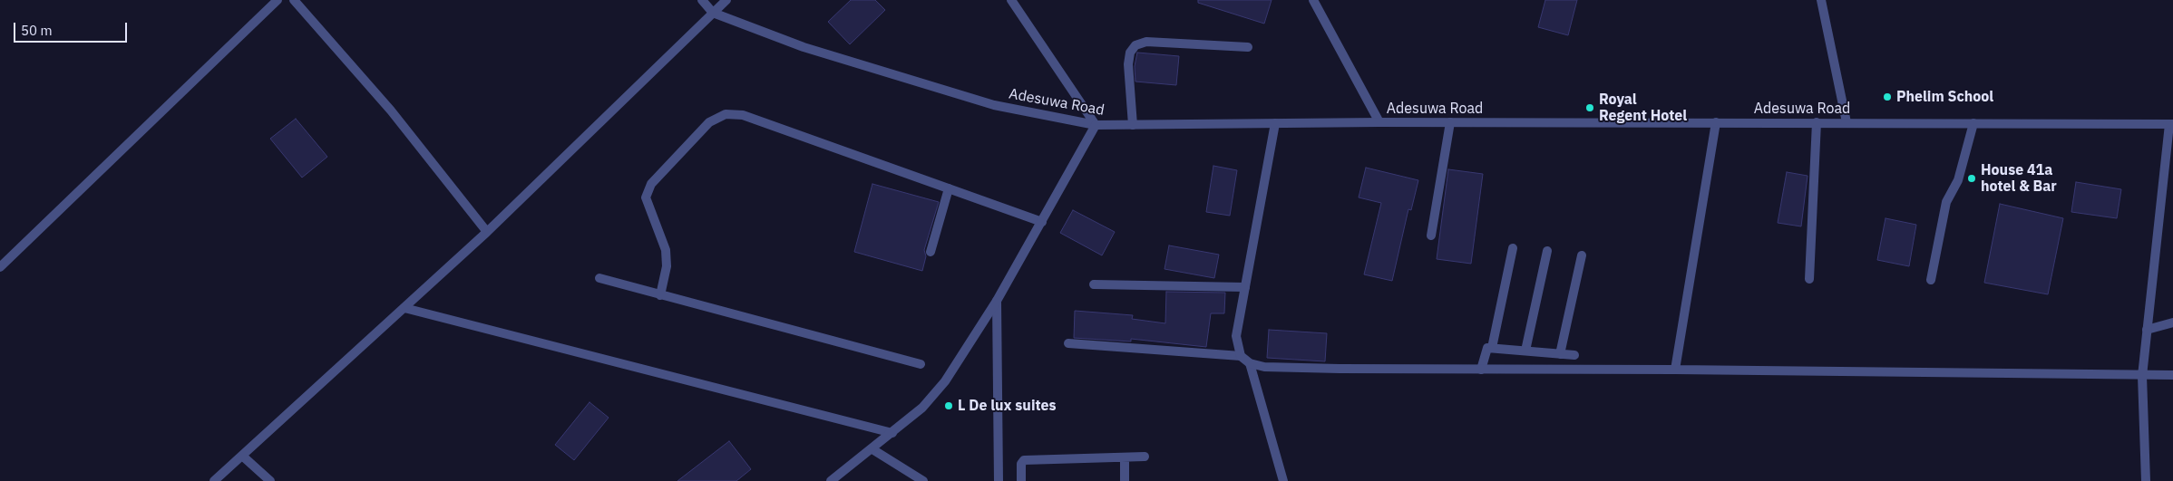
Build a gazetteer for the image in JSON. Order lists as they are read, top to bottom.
{
  "streets": {
    "street": ["Adesuwa Road"]
  },
  "places": [
    "Phelim School",
    "Royal Regent Hotel",
    "House 41a hotel & Bar",
    "L De lux suites"
  ],
  "scale_bar": "50 m"
}
